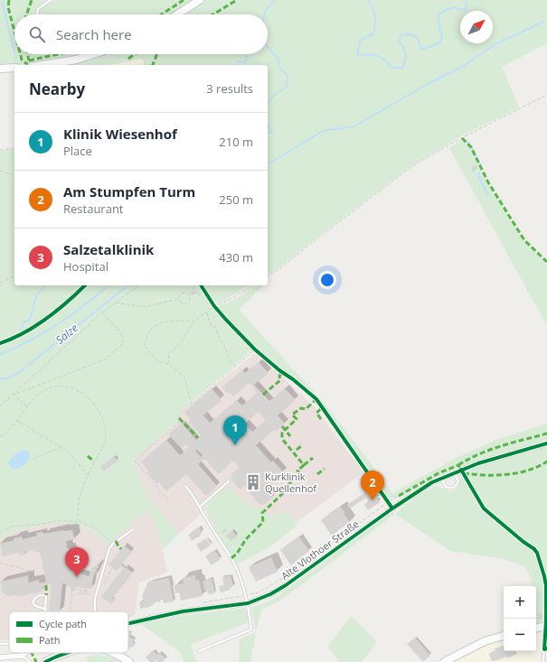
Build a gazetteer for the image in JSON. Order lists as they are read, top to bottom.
{
  "streets": {
    "street": ["Alte Vlothoer Straße"]
  },
  "water": ["Salze"],
  "places": {
    "building": ["Kurklinik Quellenhof"]
  },
  "legend": ["Cycle path", "Path"],
  "north": "top right",
  "page": {
    "search": "Search here",
    "heading": ["Nearby", "3 results"],
    "list": [
      {
        "mark": "1",
        "name": "Klinik Wiesenhof",
        "note": "Place",
        "value": "210 m"
      },
      {
        "mark": "2",
        "name": "Am Stumpfen Turm",
        "note": "Restaurant",
        "value": "250 m"
      },
      {
        "mark": "3",
        "name": "Salzetalklinik",
        "note": "Hospital",
        "value": "430 m"
      }
    ],
    "pins": ["1", "2", "3"],
    "map_buttons": ["+", "−"]
  }
}
